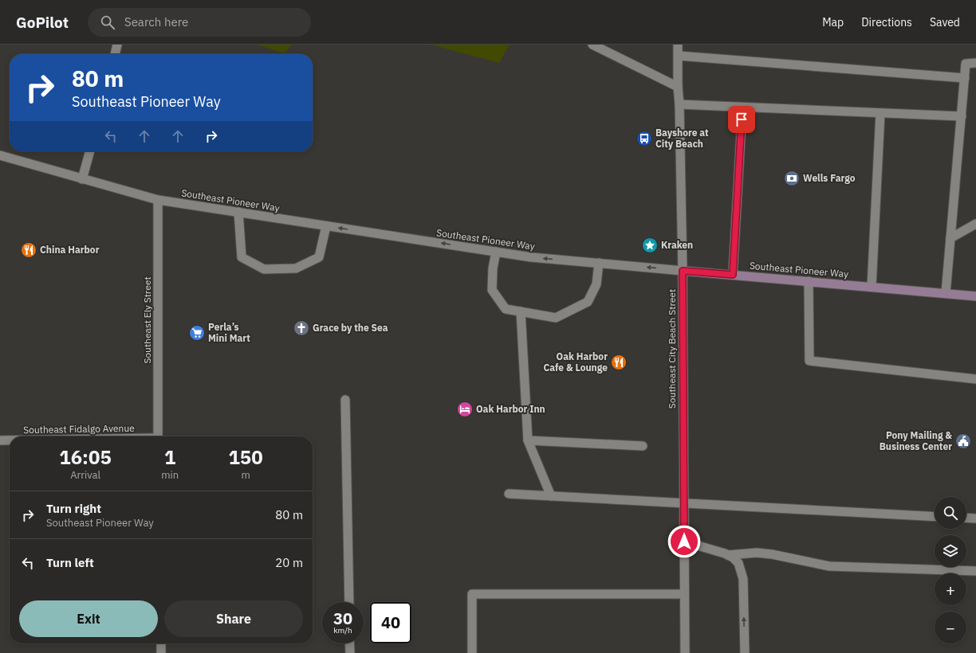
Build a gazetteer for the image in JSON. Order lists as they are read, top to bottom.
{
  "streets": {
    "main road": ["Southeast Pioneer Way"],
    "street": ["Southeast Ely Street", "Southeast City Beach Street", "Southeast Fidalgo Avenue"]
  },
  "crossings": [
    ["Southeast Pioneer Way", "Southeast Ely Street"],
    ["Southeast Pioneer Way", "Southeast City Beach Street"]
  ],
  "one_way": ["Southeast Pioneer Way"],
  "places": {
    "bus stop": ["Bayshore at City Beach"],
    "bank": ["Wells Fargo"],
    "place": ["Kraken"],
    "restaurant": ["China Harbor", "Oak Harbor Cafe & Lounge"],
    "church": ["Grace by the Sea"],
    "supermarket": ["Perla’s Mini Mart"],
    "hotel": ["Oak Harbor Inn"],
    "public building": ["Pony Mailing & Business Center"]
  },
  "page": {
    "header": "GoPilot",
    "search": "Search here",
    "nav": ["Map", "Directions", "Saved"],
    "turn": ["80 m", "Southeast Pioneer Way"],
    "eta": [
      "16:05",
      "Arrival",
      "1",
      "min",
      "150",
      "m"
    ],
    "list": [
      {
        "name": "Turn right",
        "note": "Southeast Pioneer Way",
        "value": "80 m"
      },
      {
        "name": "Turn left",
        "value": "20 m"
      }
    ],
    "map_buttons": ["+", "−"],
    "buttons": ["Exit", "Share"],
    "speed": "30 km/h",
    "limit": "40"
  }
}
